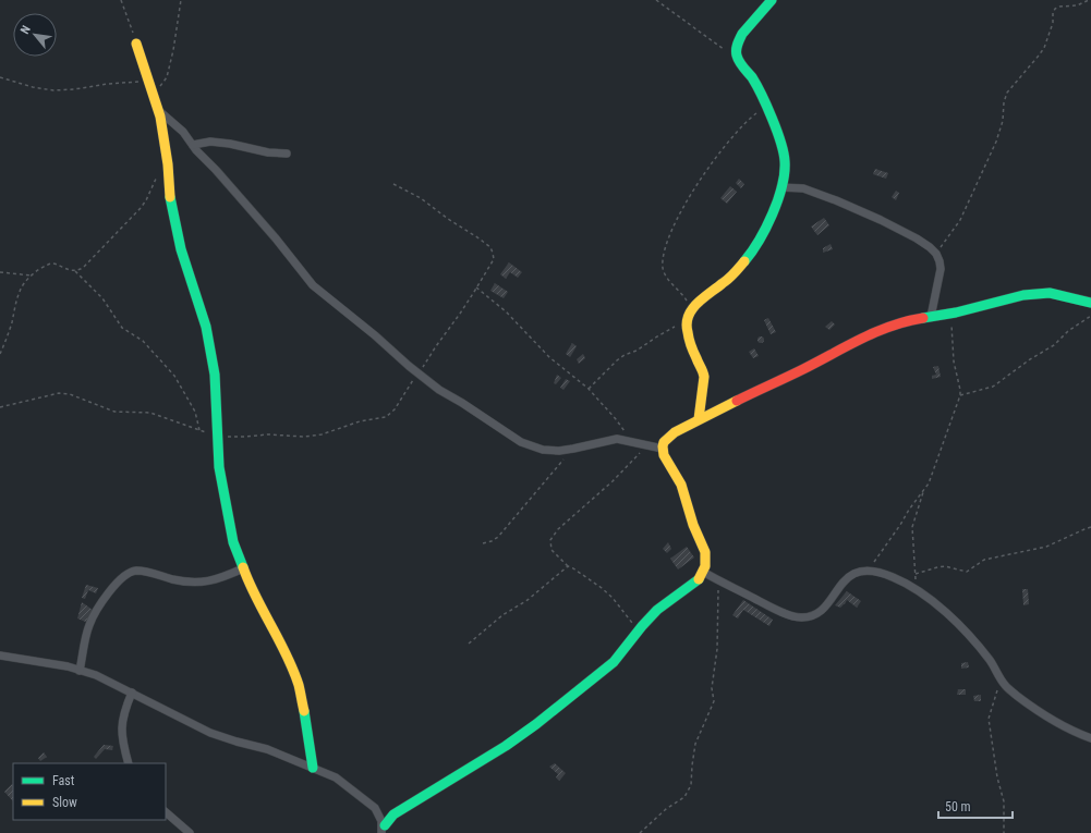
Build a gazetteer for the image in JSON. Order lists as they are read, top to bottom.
{
  "legend": ["Fast", "Slow"],
  "scale_bar": "50 m",
  "north": "top left"
}
